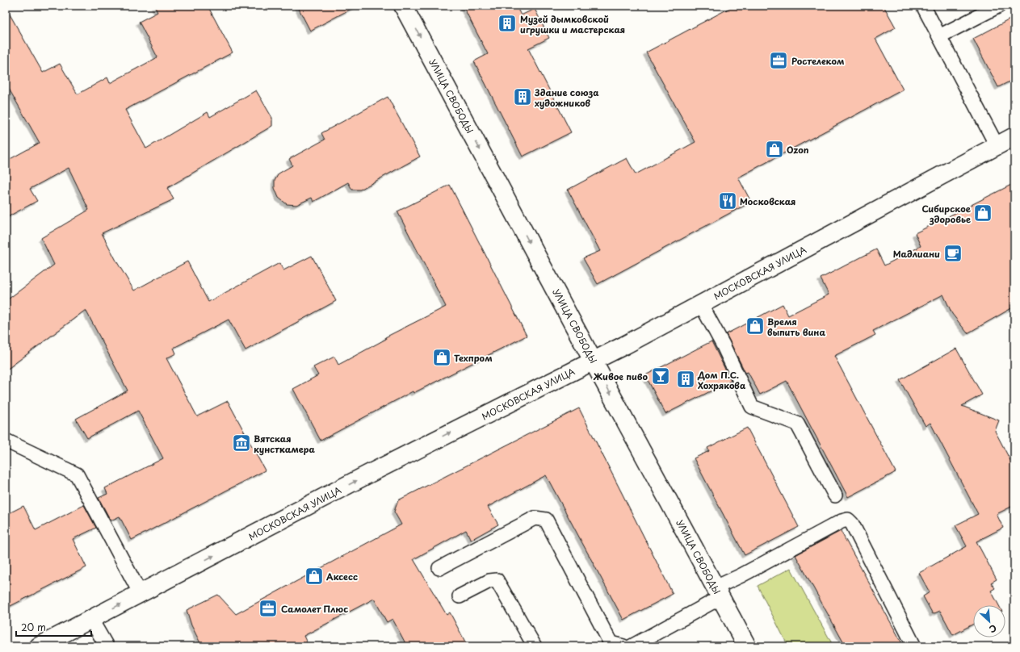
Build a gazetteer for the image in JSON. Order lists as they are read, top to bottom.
{
  "streets": {
    "street": ["УЛИЦА СВОБОДЫ", "МОСКОВСКАЯ УЛИЦА"]
  },
  "crossings": [
    ["УЛИЦА СВОБОДЫ", "МОСКОВСКАЯ УЛИЦА"]
  ],
  "one_way": ["УЛИЦА СВОБОДЫ", "МОСКОВСКАЯ УЛИЦА"],
  "places": {
    "building": ["Музей дымковской игрушки и мастерская", "Здание союза художников", "Дом П.С. Хохрякова"],
    "office": ["Ростелеком", "Самолет Плюс"],
    "shop": [
      "Ozon",
      "Сибирское здоровье",
      "Время выпить вина",
      "Техпром",
      "Аксесс"
    ],
    "restaurant": ["Московская"],
    "cafe": ["Мадлиани"],
    "bar": ["Живое пиво"],
    "museum": ["Вятская кунсткамера"]
  },
  "scale_bar": "20 m",
  "north": "bottom right"
}
